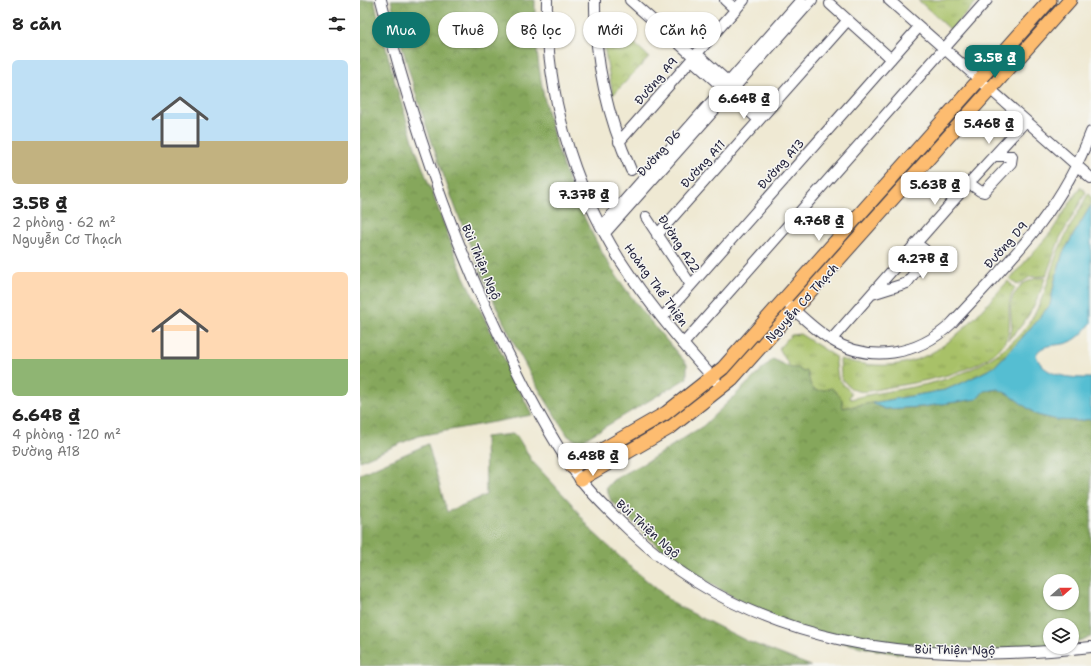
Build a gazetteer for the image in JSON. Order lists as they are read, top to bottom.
{
  "streets": {
    "main road": ["Nguyễn Cơ Thạch"],
    "street": [
      "Đường A9",
      "Đường D6",
      "Đường A11",
      "Đường A13",
      "Đường A22",
      "Đường D9",
      "Bùi Thiện Ngộ",
      "Hoàng Thế Thiện"
    ]
  },
  "crossings": [
    ["Đường D6", "Hoàng Thế Thiện"],
    ["Đường A11", "Đường A22"],
    ["Đường A13", "Đường A22"],
    ["Đường A13", "Hoàng Thế Thiện"],
    ["Đường D9", "Nguyễn Cơ Thạch"],
    ["Bùi Thiện Ngộ", "Nguyễn Cơ Thạch"],
    ["Hoàng Thế Thiện", "Nguyễn Cơ Thạch"]
  ],
  "north": "right",
  "page": {
    "heading": "8 căn",
    "chip": [
      "Mua",
      "Thuê",
      "Bộ lọc",
      "Mới",
      "Căn hộ"
    ],
    "price": [
      "3.5B ₫",
      "6.64B ₫",
      "5.46B ₫",
      "5.63B ₫",
      "7.37B ₫",
      "4.76B ₫",
      "4.27B ₫",
      "6.48B ₫"
    ],
    "list": [
      {
        "name": "3.5B ₫",
        "note": "2 phòng · 62 m² · Nguyễn Cơ Thạch"
      },
      {
        "name": "6.64B ₫",
        "note": "4 phòng · 120 m² · Đường A18"
      }
    ]
  }
}
